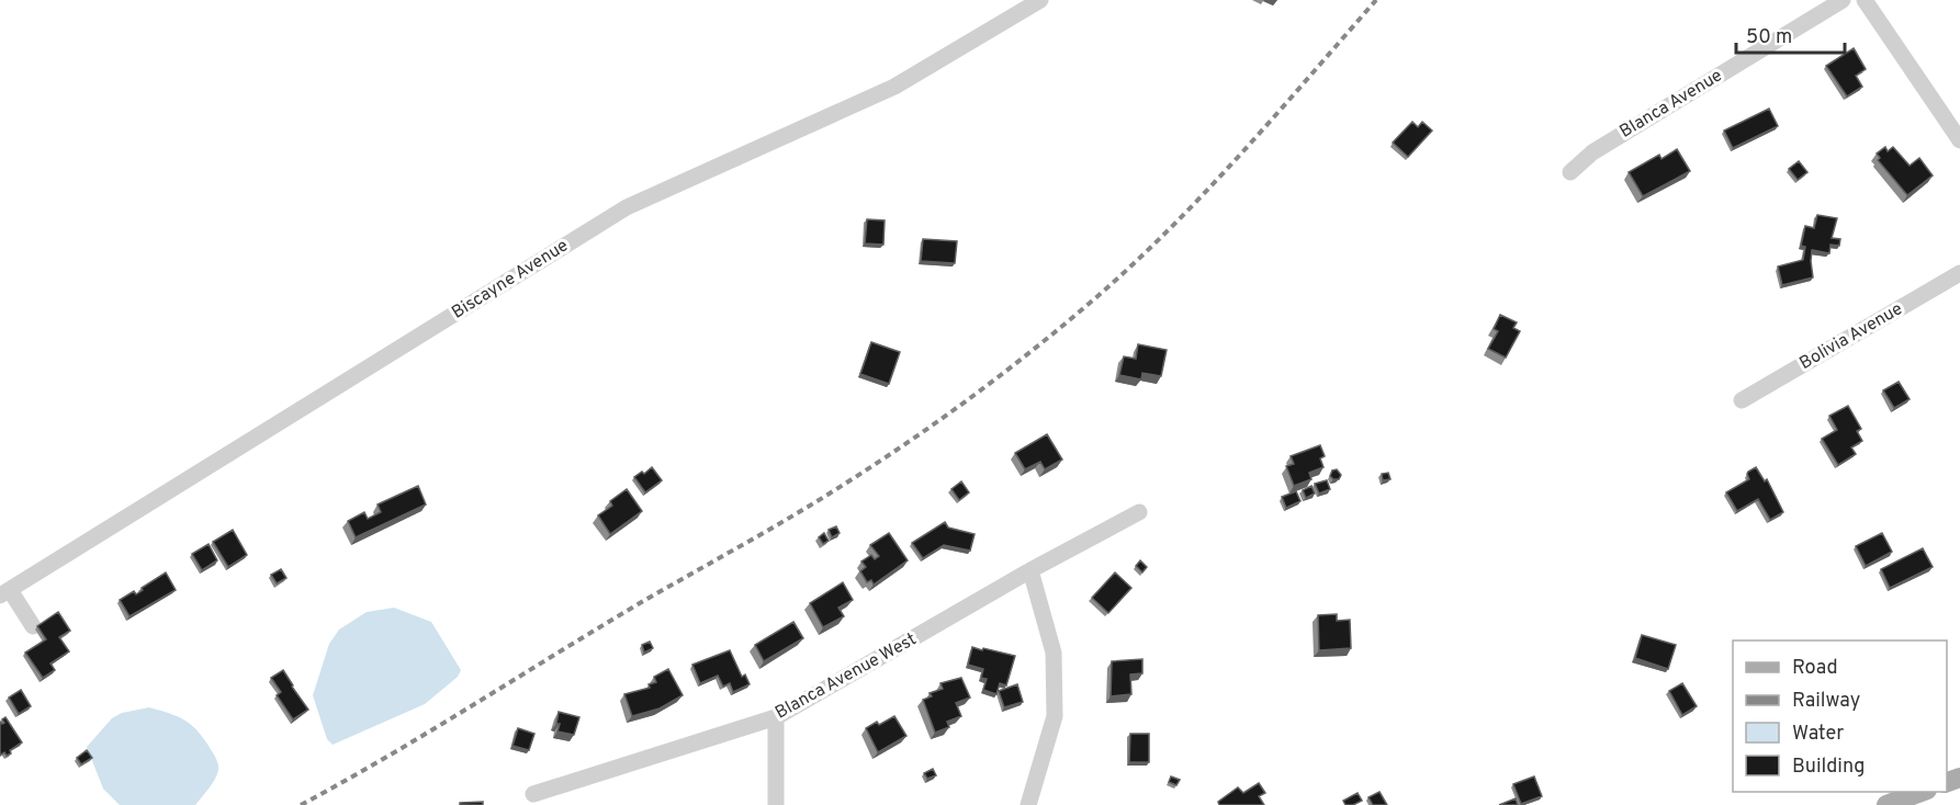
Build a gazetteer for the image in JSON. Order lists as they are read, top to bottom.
{
  "streets": {
    "street": [
      "Blanca Avenue",
      "Biscayne Avenue",
      "Bolivia Avenue",
      "Blanca Avenue West"
    ]
  },
  "legend": [
    "Road",
    "Railway",
    "Water",
    "Building"
  ],
  "scale_bar": "50 m"
}
